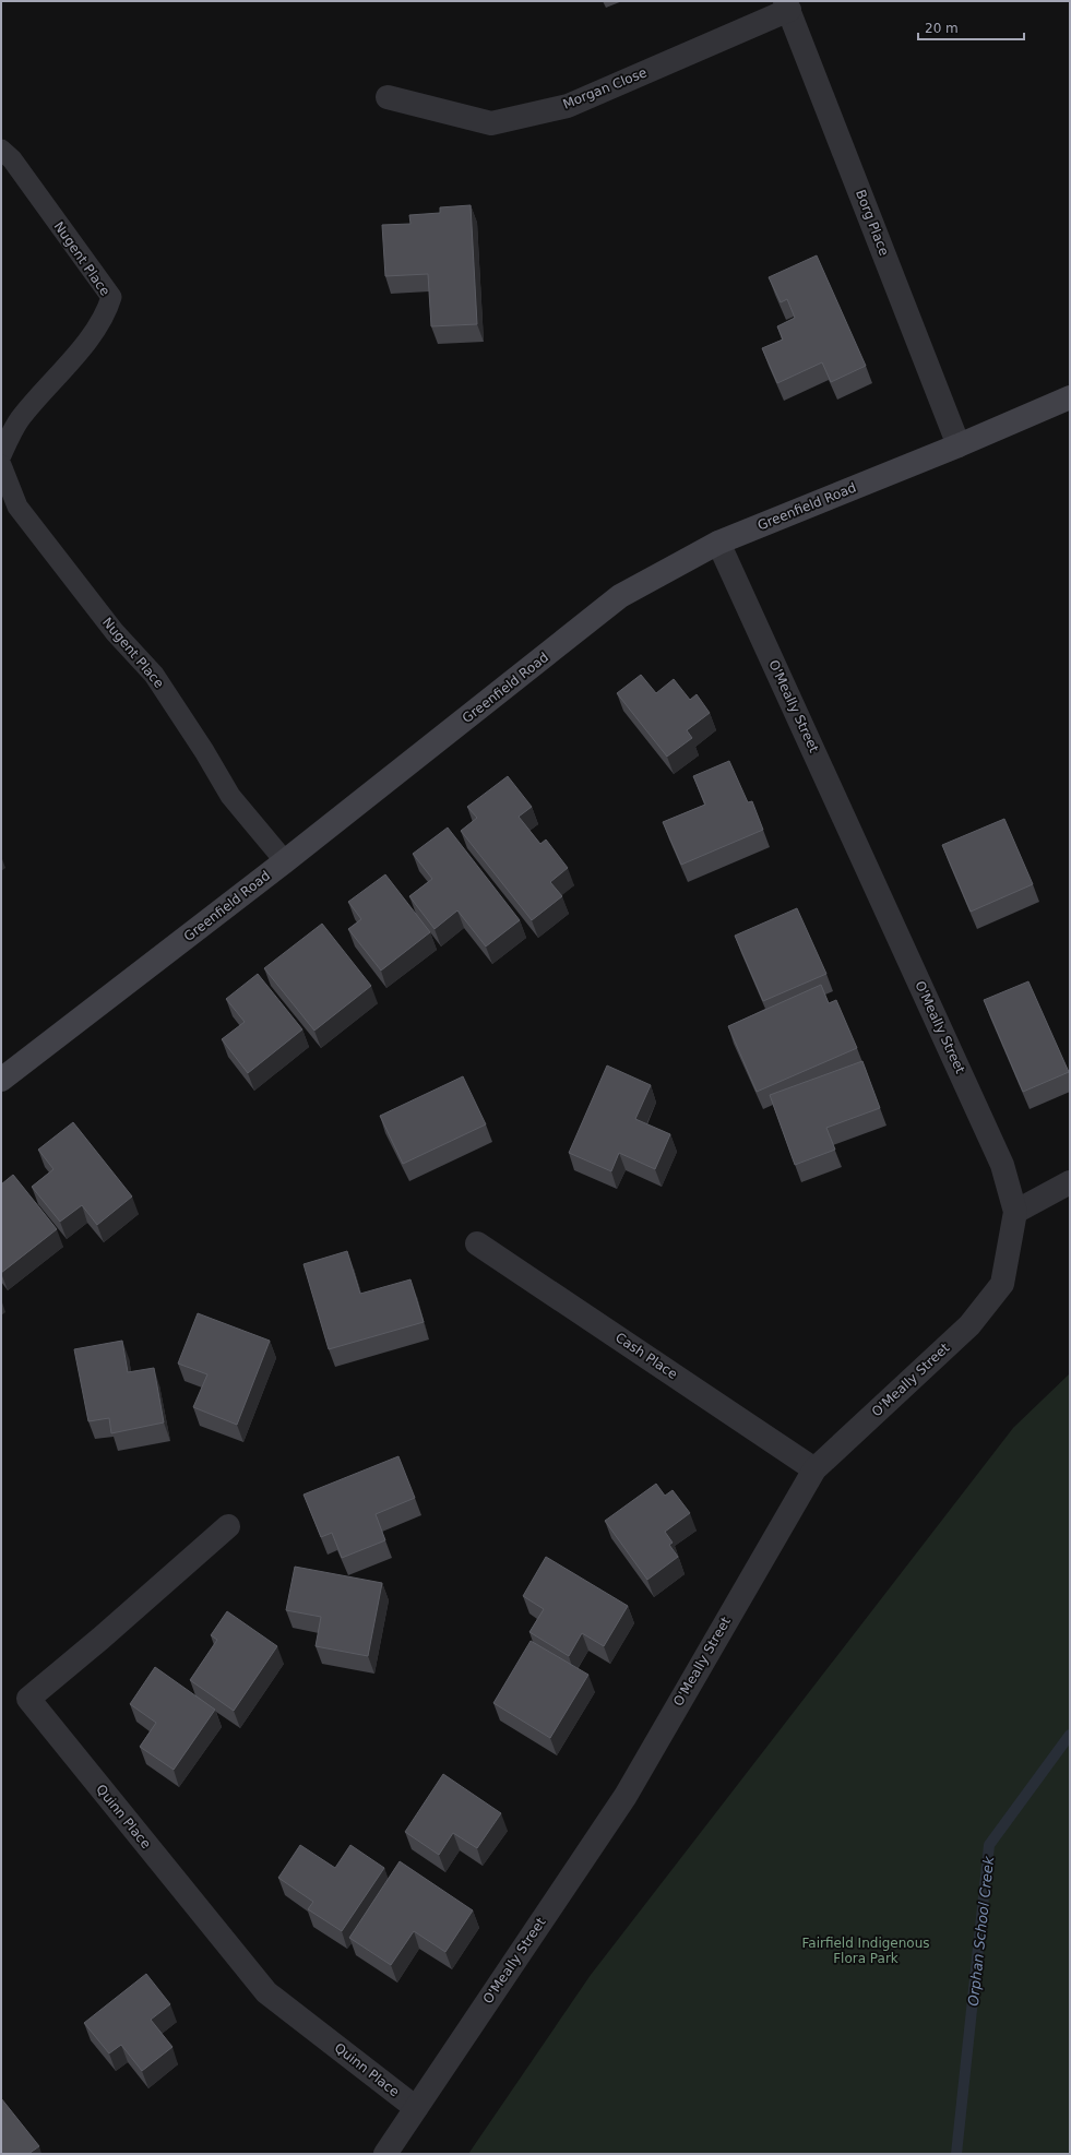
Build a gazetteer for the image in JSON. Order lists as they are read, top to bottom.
{
  "streets": {
    "street": [
      "Morgan Close",
      "Borg Place",
      "Greenfield Road",
      "O'Meally Street",
      "Cash Place",
      "Quinn Place"
    ],
    "lane": ["Nugent Place"]
  },
  "crossings": [
    ["Morgan Close", "Borg Place"],
    ["Borg Place", "Greenfield Road"],
    ["Nugent Place", "Greenfield Road"],
    ["Greenfield Road", "O'Meally Street"],
    ["O'Meally Street", "Cash Place"],
    ["O'Meally Street", "Quinn Place"]
  ],
  "water": ["Orphan School Creek"],
  "parks": ["Fairfield Indigenous Flora Park"],
  "scale_bar": "20 m"
}
